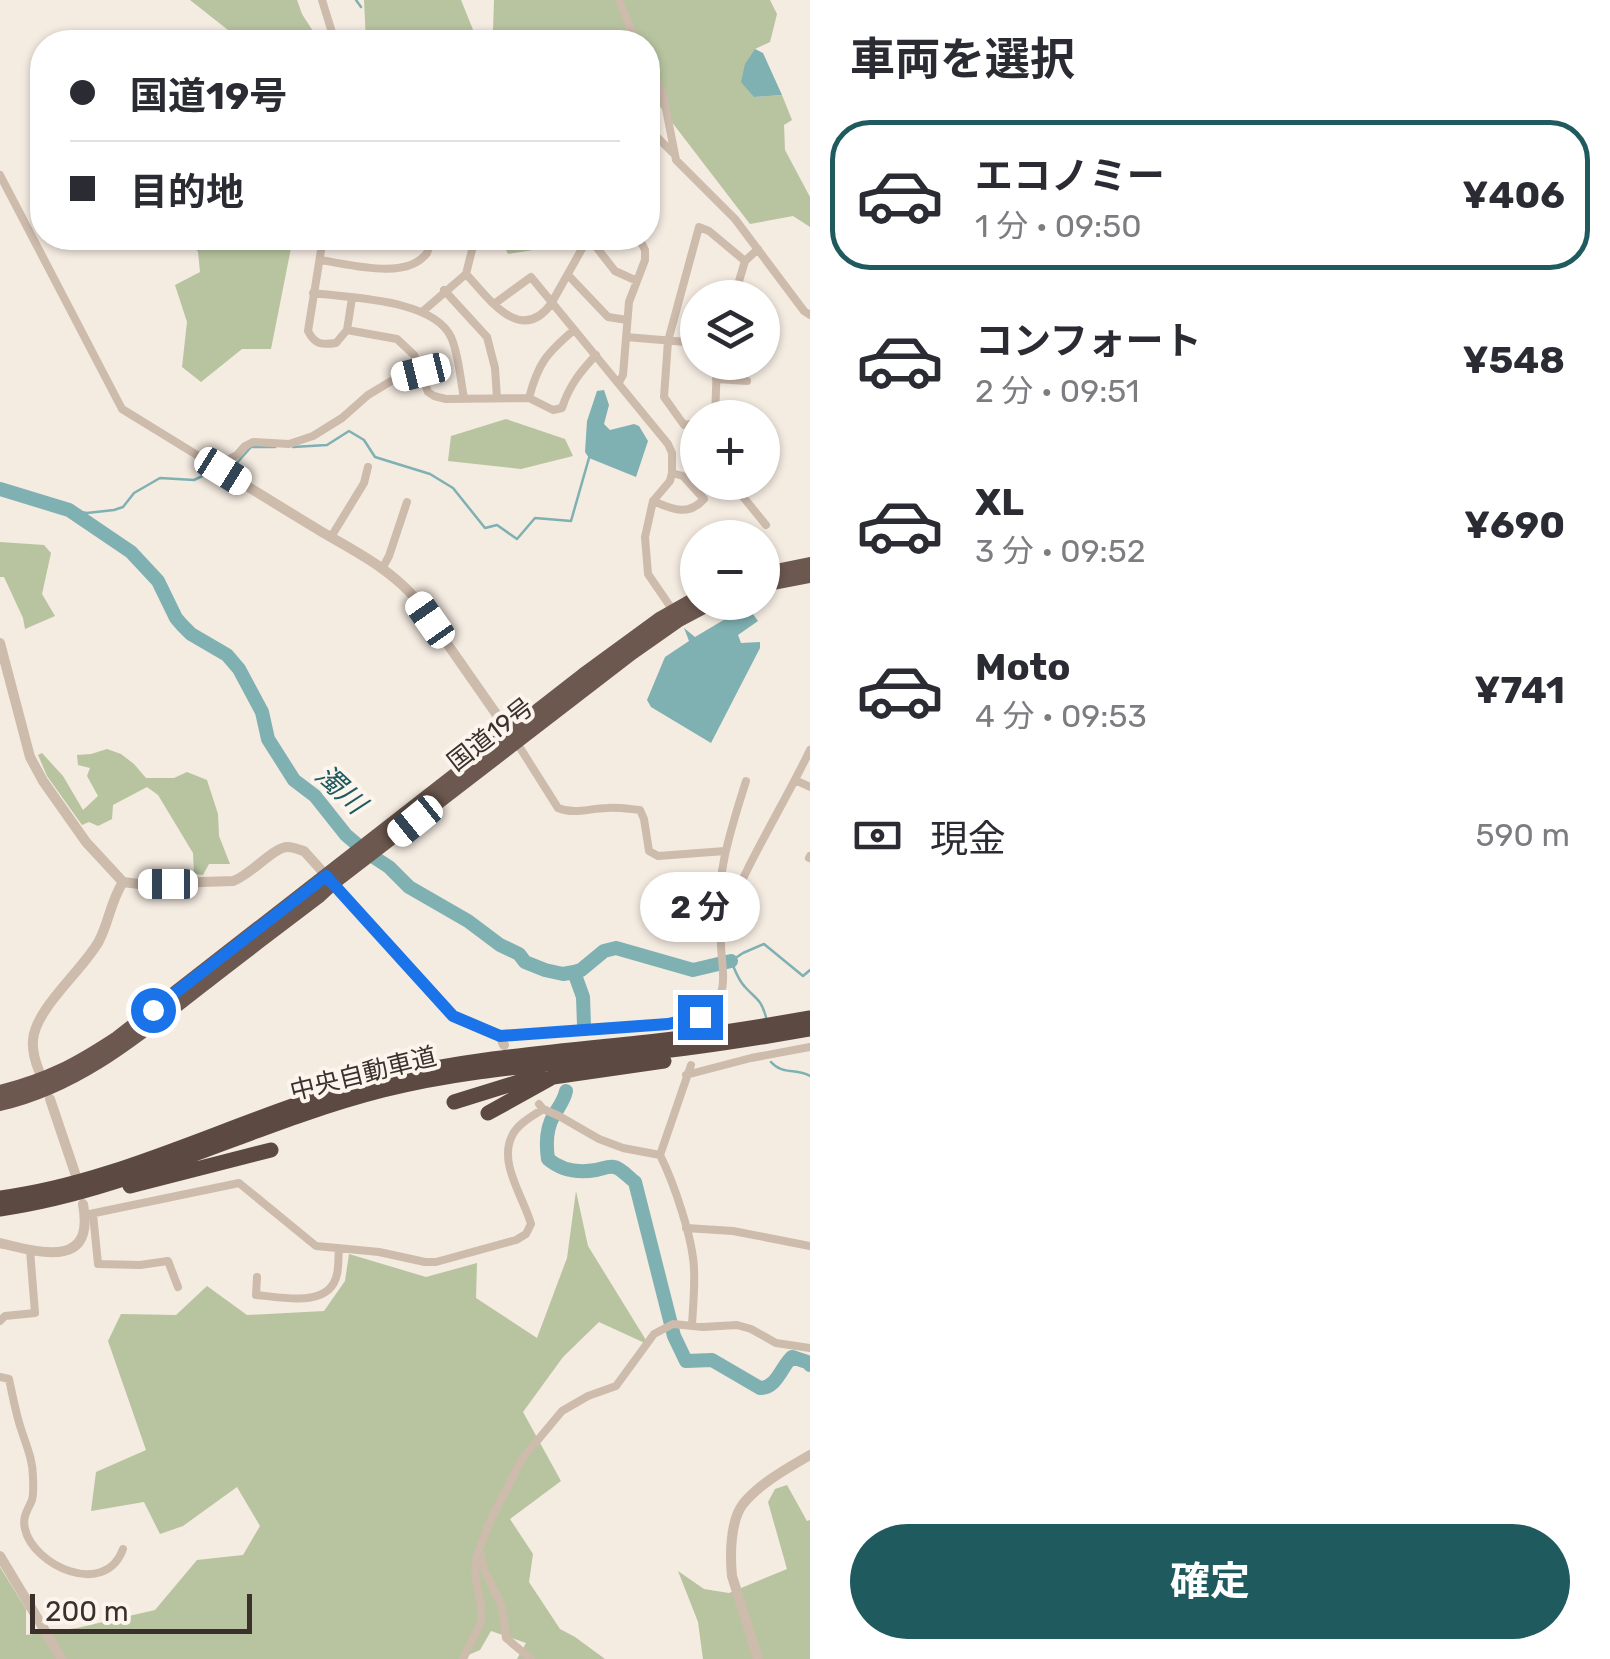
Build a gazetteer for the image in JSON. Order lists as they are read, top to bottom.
{
  "streets": {
    "highway": ["国道19号", "中央自動車道"]
  },
  "water": ["濁川"],
  "scale_bar": "200 m",
  "page": {
    "heading": "車両を選択",
    "banner": ["国道19号", "目的地"],
    "list": [
      {
        "name": "エコノミー",
        "note": "1 分 · 09:50",
        "value": "¥406"
      },
      {
        "name": "コンフォート",
        "note": "2 分 · 09:51",
        "value": "¥548"
      },
      {
        "name": "XL",
        "note": "3 分 · 09:52",
        "value": "¥690"
      },
      {
        "name": "Moto",
        "note": "4 分 · 09:53",
        "value": "¥741"
      }
    ],
    "map_buttons": ["+", "−"],
    "pay": ["現金", "590 m"],
    "bubble": "2 分",
    "buttons": "確定",
    "scale": "200 m"
  }
}
